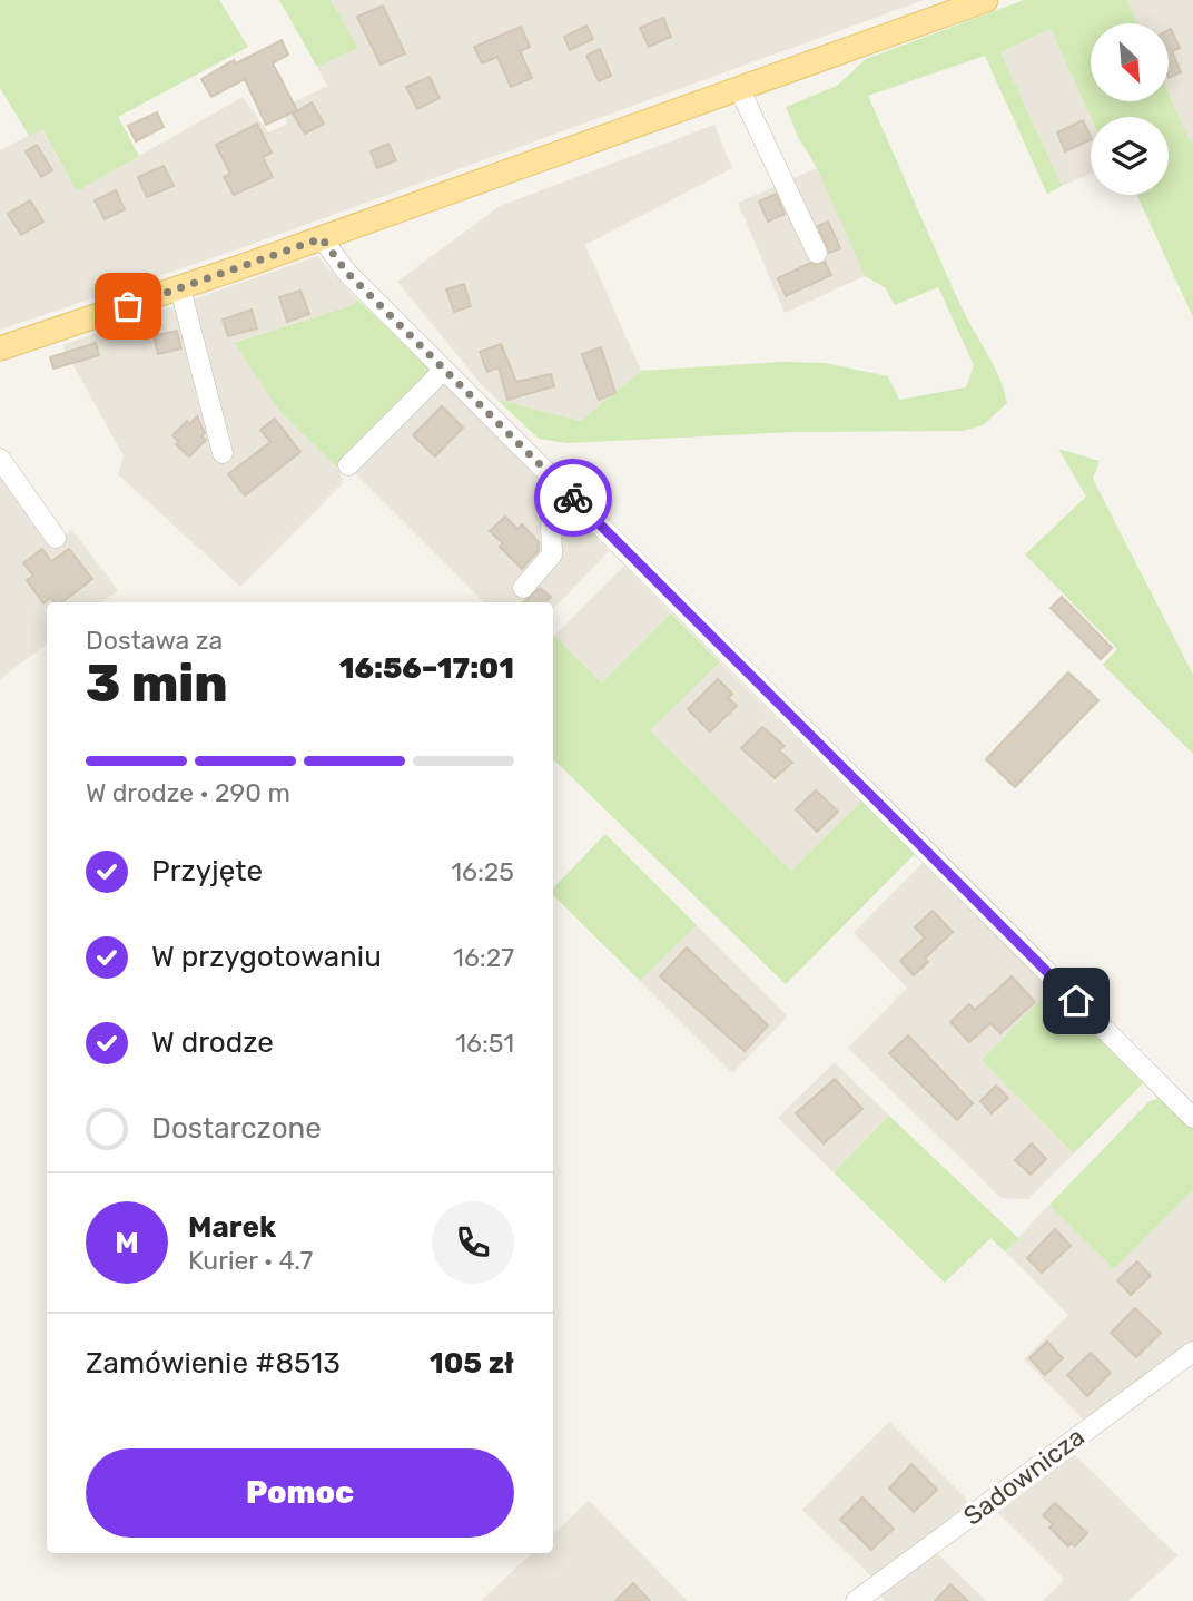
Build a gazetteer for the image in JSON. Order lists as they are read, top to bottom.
{
  "streets": {
    "street": ["Sadownicza"]
  },
  "north": "bottom right",
  "page": {
    "heading": ["3 min", "Dostawa za", "16:56–17:01"],
    "panel": [
      "Marek",
      "Kurier · 4.7",
      "Zamówienie #8513",
      "105 zł"
    ],
    "bar": "W drodze · 290 m",
    "list": [
      ["Przyjęte", "16:25"],
      ["W przygotowaniu", "16:27"],
      ["W drodze", "16:51"],
      "Dostarczone"
    ],
    "round": "M",
    "buttons": "Pomoc"
  }
}
